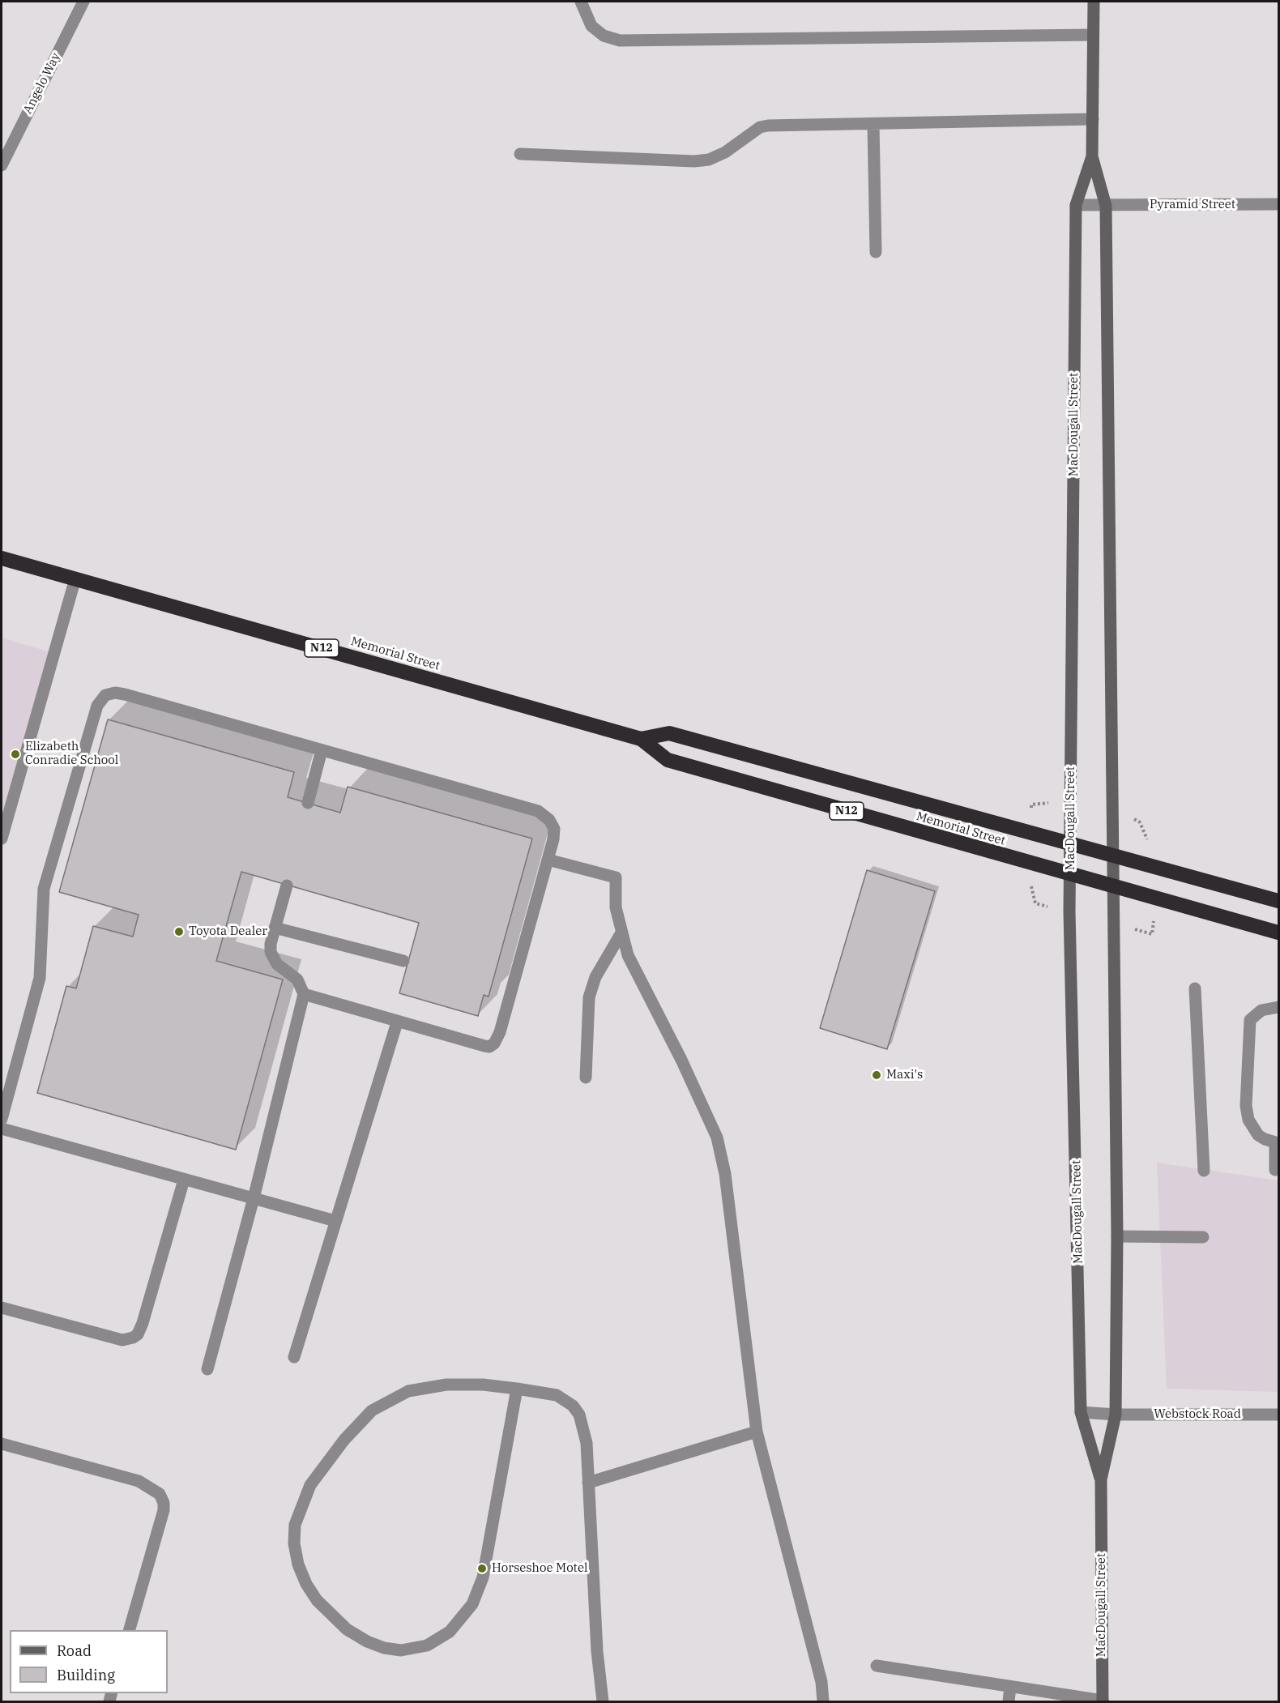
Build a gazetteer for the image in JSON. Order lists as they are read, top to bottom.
{
  "streets": {
    "highway": ["N12", "Memorial Street"],
    "street": [
      "Angelo Way",
      "Pyramid Street",
      "MacDougall Street",
      "Webstock Road"
    ]
  },
  "crossings": [
    ["Pyramid Street", "MacDougall Street"],
    ["MacDougall Street", "Memorial Street"],
    ["MacDougall Street", "Webstock Road"]
  ],
  "places": [
    "Elizabeth Conradie School",
    "Toyota Dealer",
    "Maxi's",
    "Horseshoe Motel"
  ],
  "legend": ["Road", "Building"]
}
